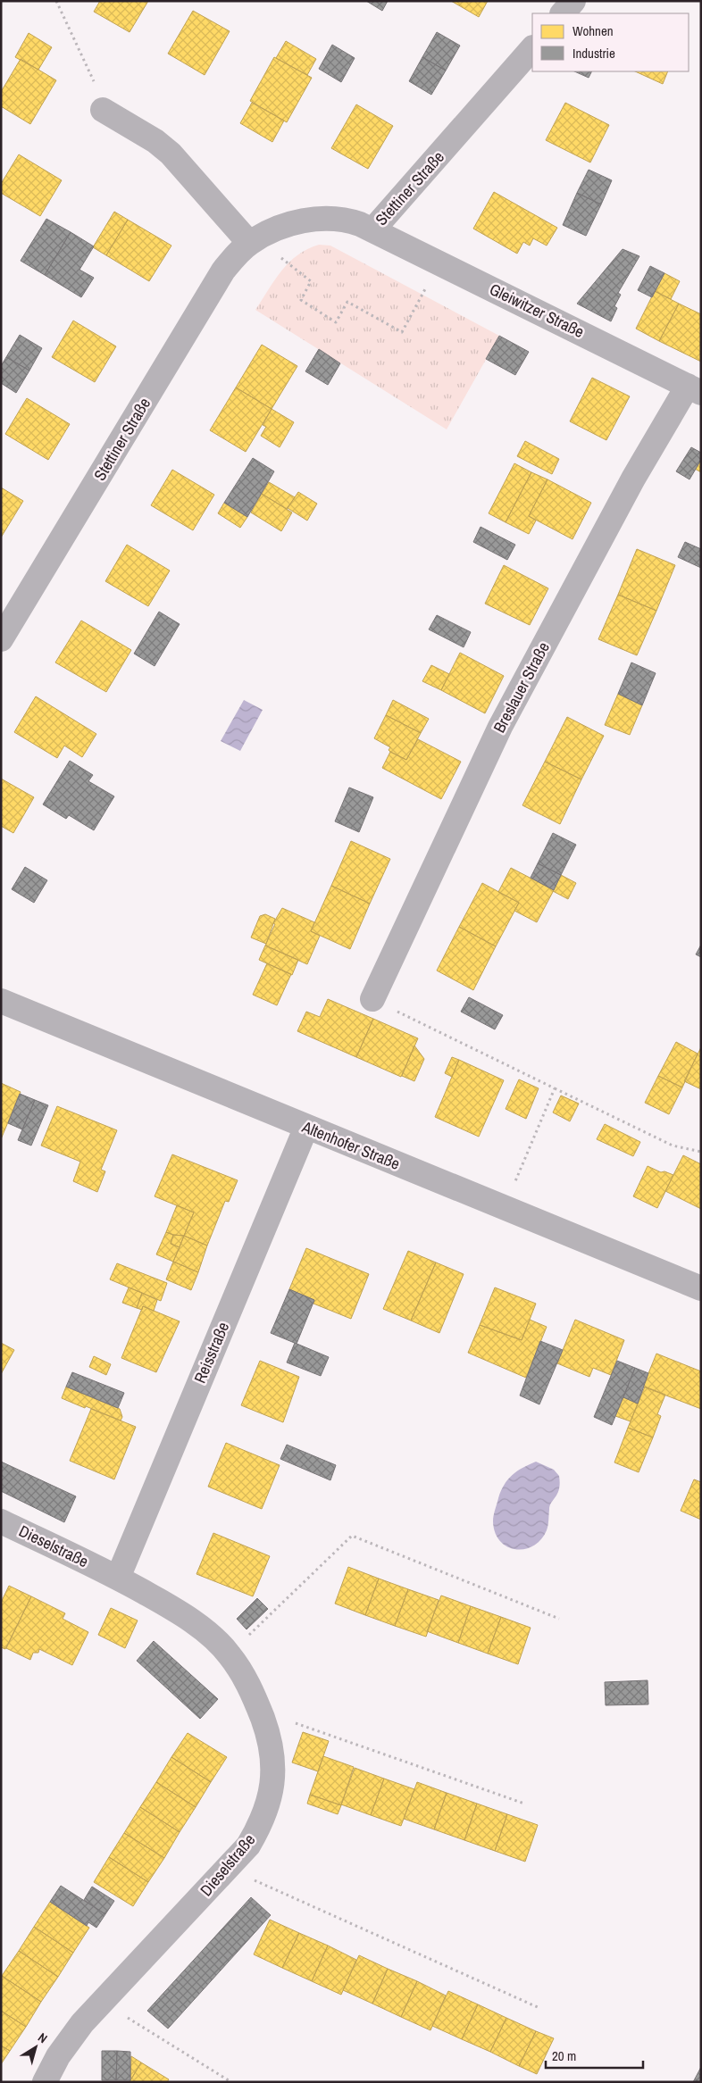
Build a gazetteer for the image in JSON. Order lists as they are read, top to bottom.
{
  "streets": {
    "street": [
      "Stettiner Straße",
      "Gleiwitzer Straße",
      "Breslauer Straße",
      "Altenhofer Straße",
      "Reisstraße",
      "Dieselstraße"
    ]
  },
  "crossings": [
    ["Stettiner Straße", "Gleiwitzer Straße"],
    ["Gleiwitzer Straße", "Breslauer Straße"],
    ["Altenhofer Straße", "Reisstraße"],
    ["Reisstraße", "Dieselstraße"]
  ],
  "legend": ["Wohnen", "Industrie"],
  "scale_bar": "20 m",
  "north": "top right"
}
